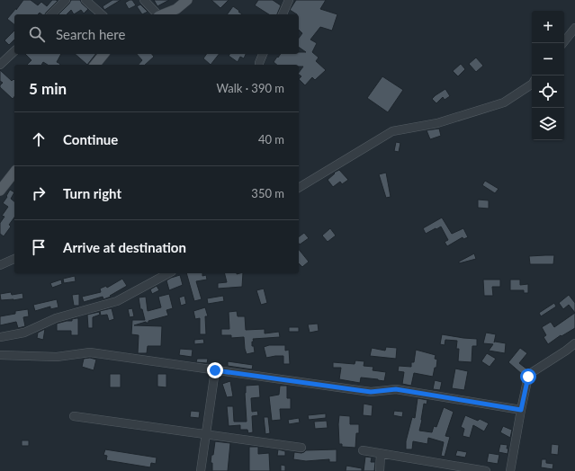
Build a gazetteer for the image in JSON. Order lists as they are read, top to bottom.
{
  "page": {
    "map_buttons": ["+", "−"],
    "search": "Search here",
    "heading": ["5 min", "Walk · 390 m"],
    "list": [
      ["Continue", "40 m"],
      ["Turn right", "350 m"],
      "Arrive at destination"
    ]
  }
}
